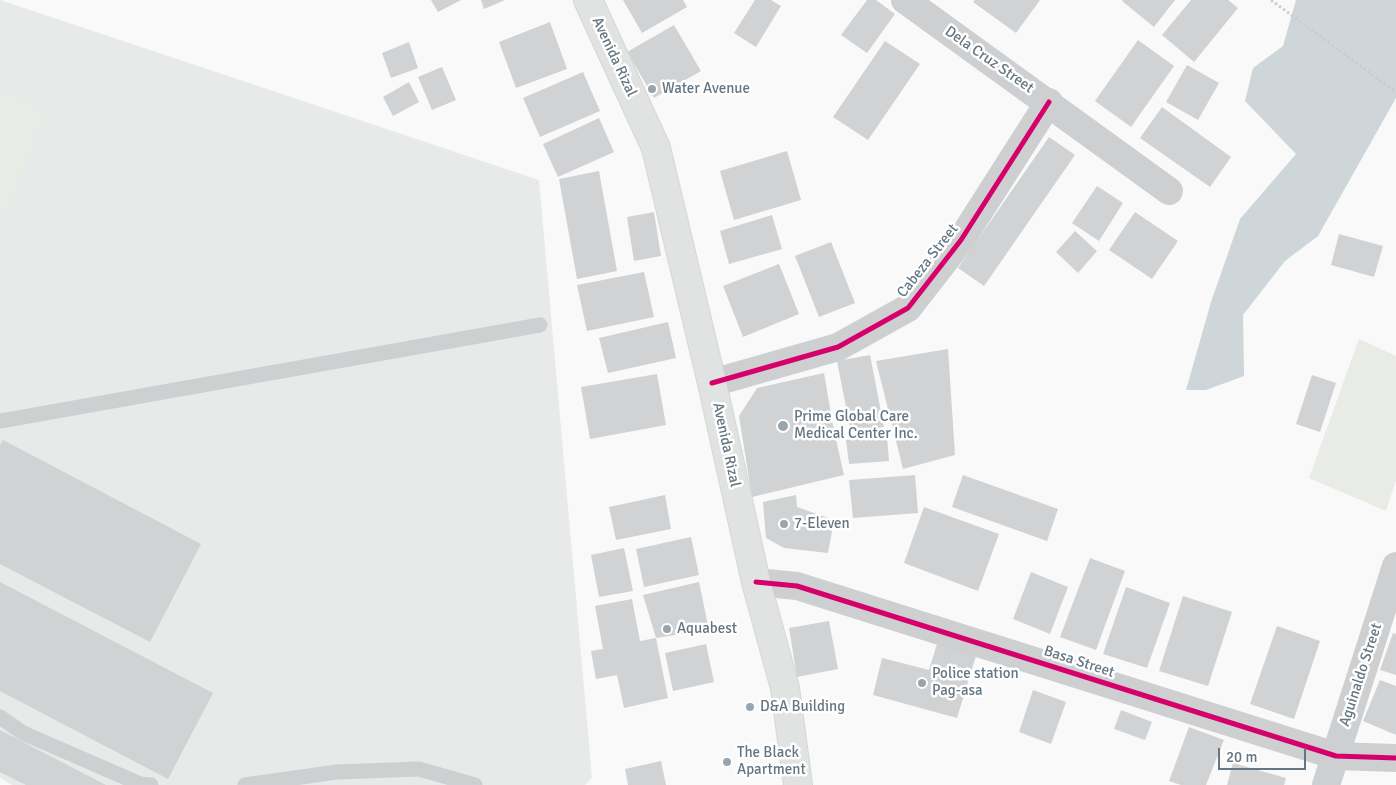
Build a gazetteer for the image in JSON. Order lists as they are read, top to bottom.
{
  "streets": {
    "main road": ["Avenida Rizal"],
    "street": [
      "Dela Cruz Street",
      "Cabeza Street",
      "Basa Street",
      "Aguinaldo Street"
    ]
  },
  "crossings": [
    ["Avenida Rizal", "Cabeza Street"],
    ["Avenida Rizal", "Basa Street"],
    ["Dela Cruz Street", "Cabeza Street"],
    ["Basa Street", "Aguinaldo Street"]
  ],
  "places": [
    "Water Avenue",
    "Prime Global Care Medical Center Inc.",
    "7-Eleven",
    "Aquabest",
    "Police station Pag-asa",
    "D&A Building",
    "The Black Apartment"
  ],
  "scale_bar": "20 m"
}
